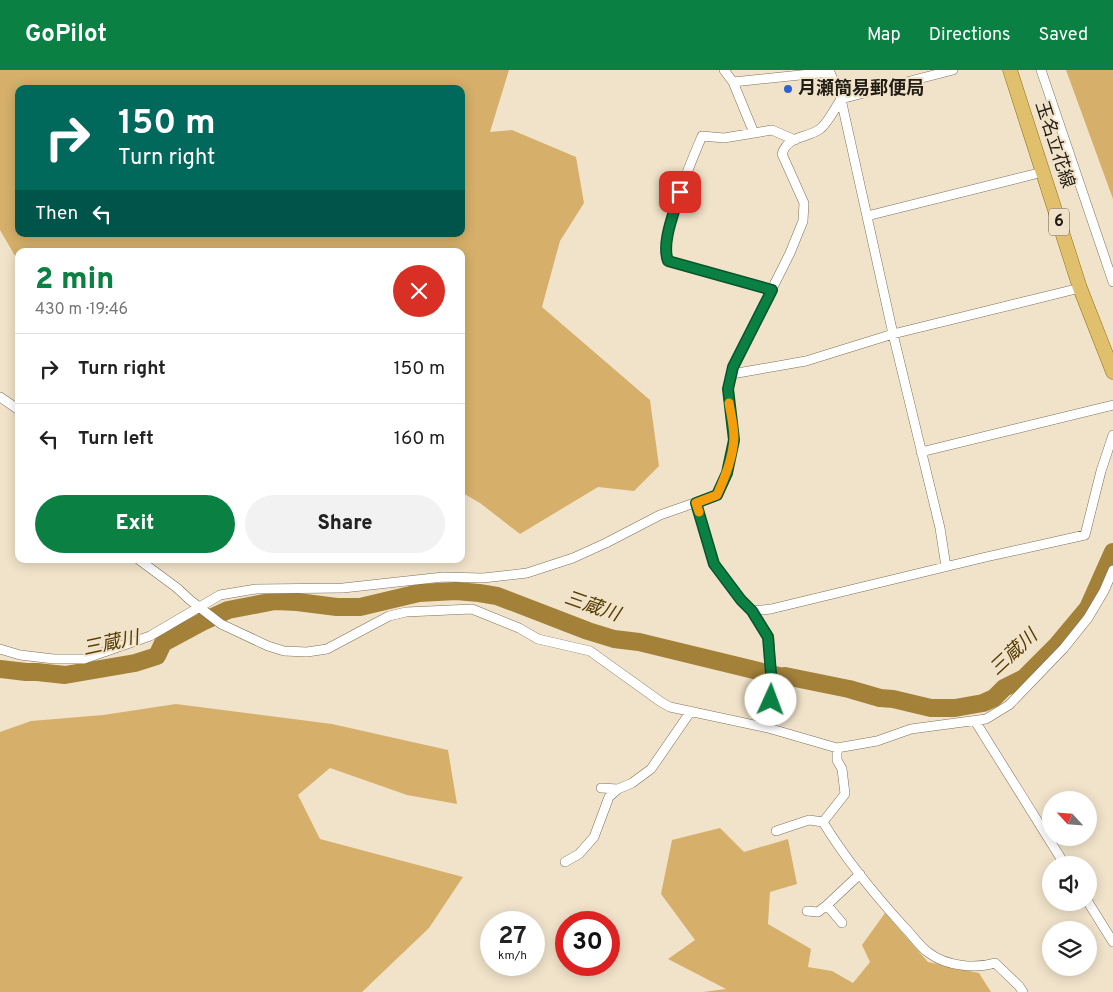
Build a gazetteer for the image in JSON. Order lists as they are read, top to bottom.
{
  "streets": {
    "main road": ["玉名立花線", "6"]
  },
  "water": ["三蔵川"],
  "places": ["月瀬簡易郵便局"],
  "north": "top left",
  "page": {
    "header": "GoPilot",
    "nav": ["Map", "Directions", "Saved"],
    "turn": ["150 m", "Turn right"],
    "then": "Then",
    "heading": ["2 min", "430 m · 19:46"],
    "list": [
      {
        "name": "Turn right",
        "value": "150 m"
      },
      {
        "name": "Turn left",
        "value": "160 m"
      }
    ],
    "buttons": ["Exit", "Share"],
    "speed": "27 km/h",
    "limit": "30"
  }
}
